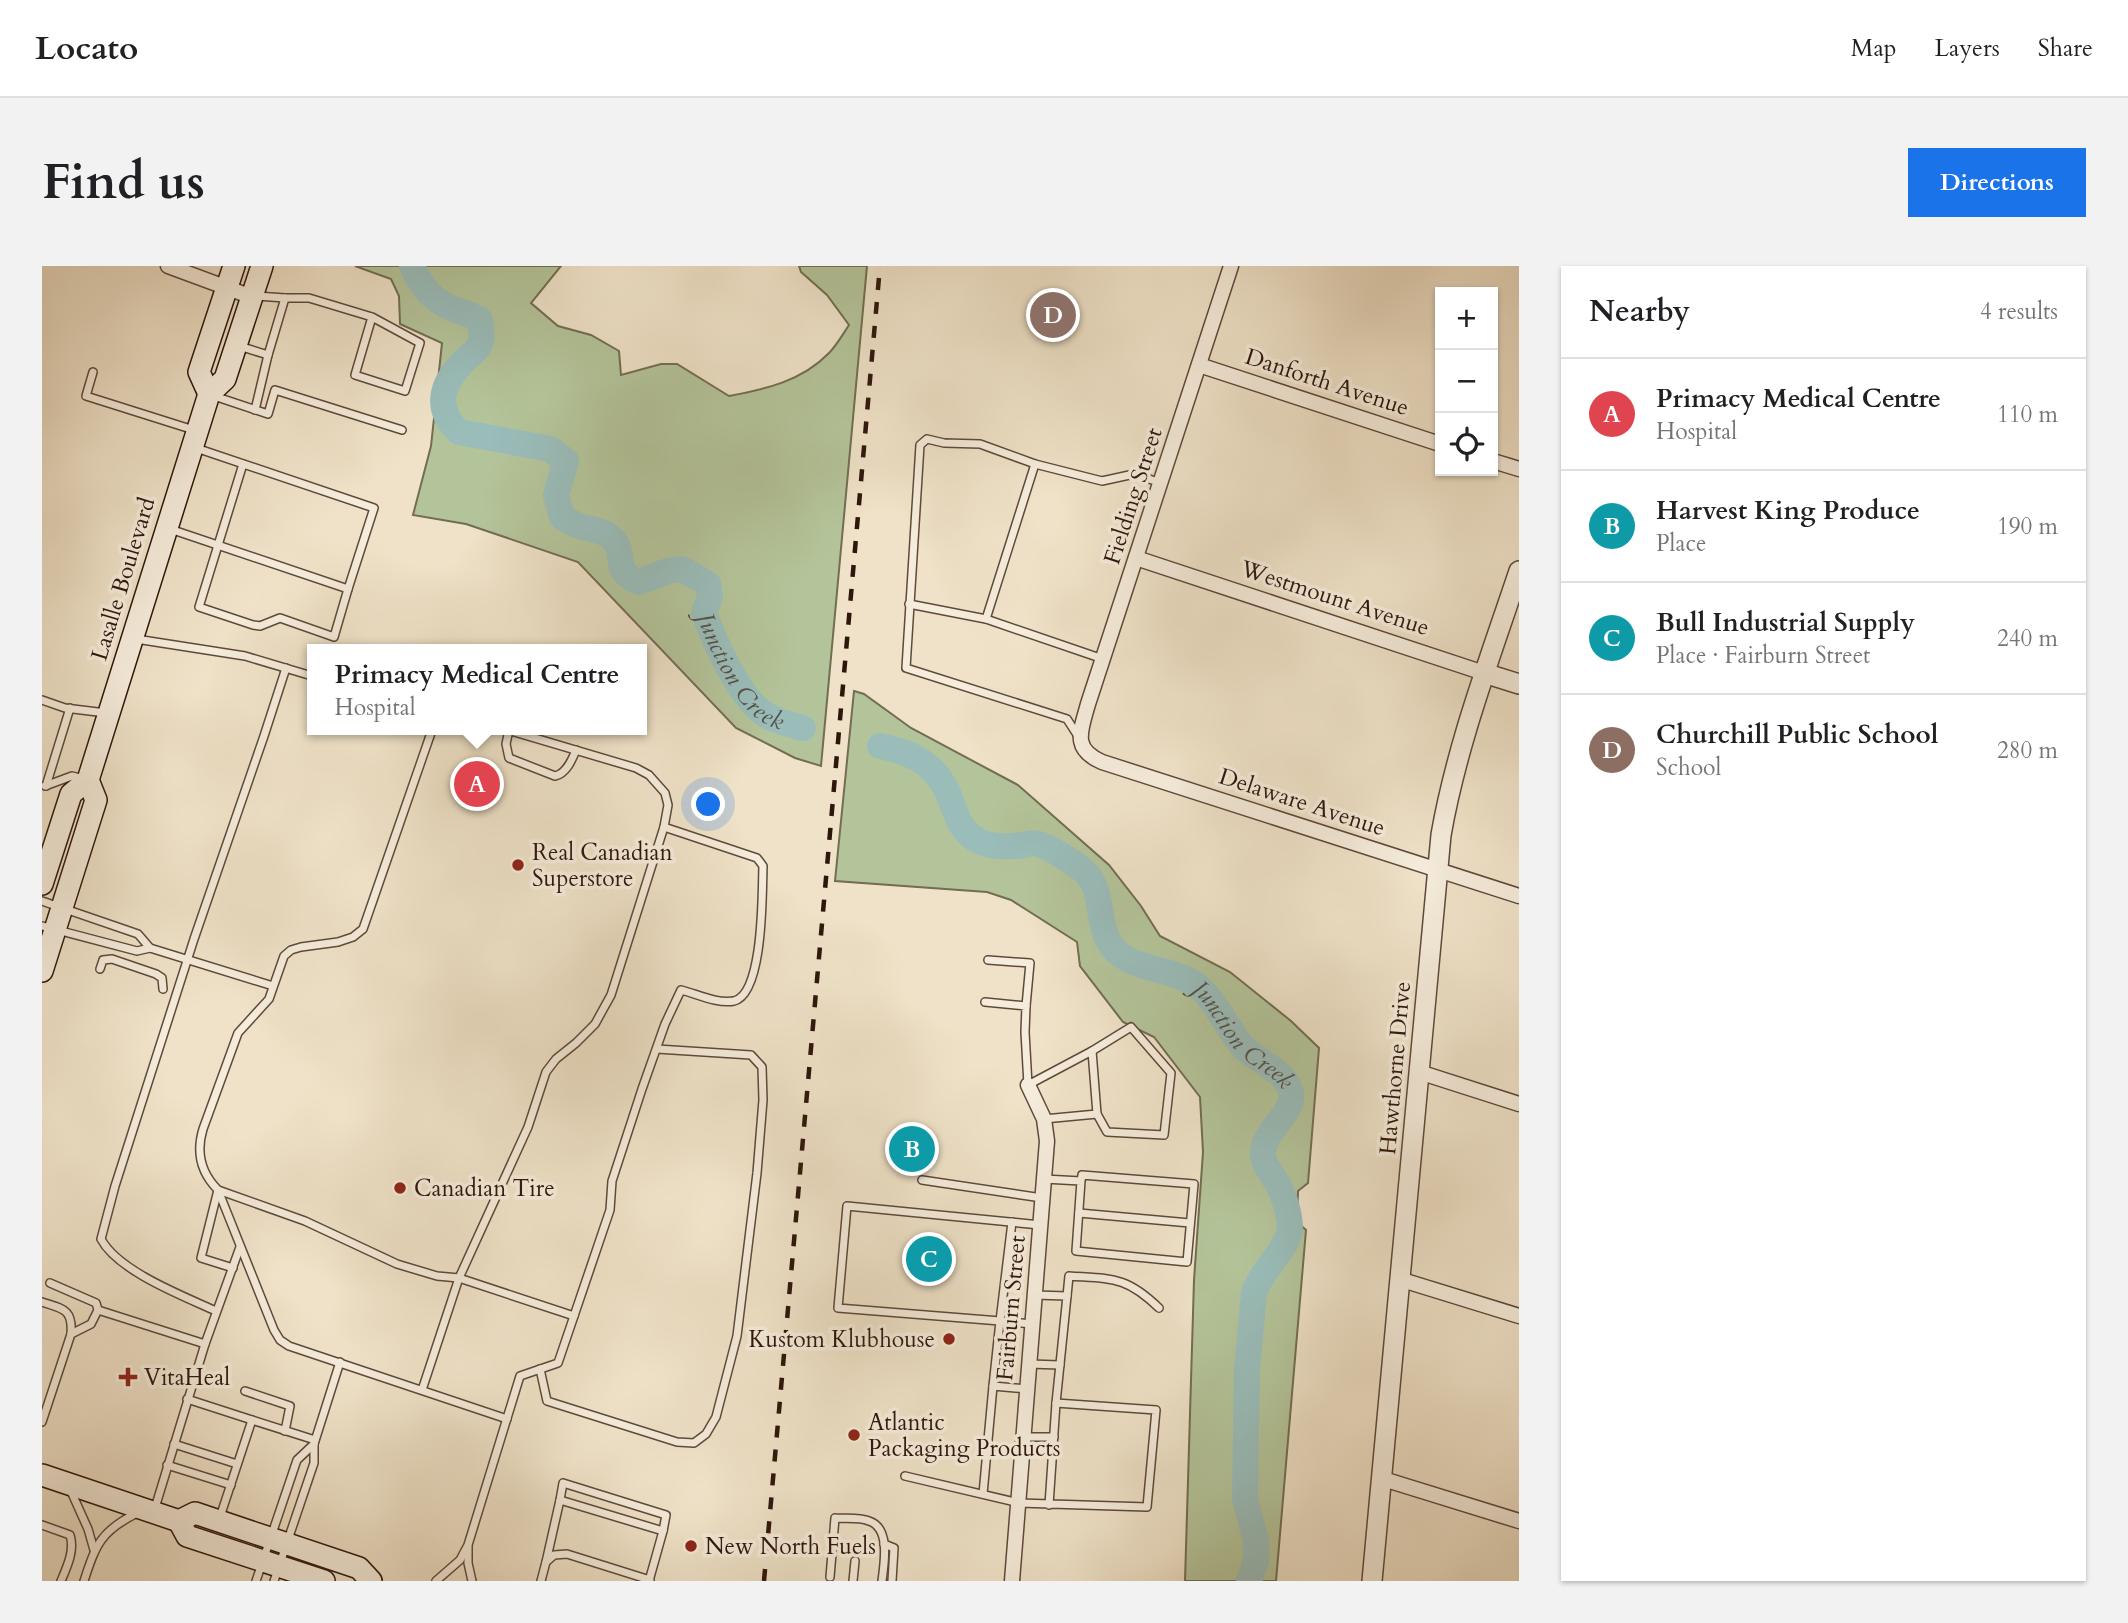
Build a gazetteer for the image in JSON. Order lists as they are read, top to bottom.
{
  "streets": {
    "main road": ["Lasalle Boulevard"],
    "street": [
      "Danforth Avenue",
      "Fielding Street",
      "Westmount Avenue",
      "Delaware Avenue",
      "Hawthorne Drive",
      "Fairburn Street"
    ]
  },
  "crossings": [
    ["Danforth Avenue", "Fielding Street"],
    ["Fielding Street", "Westmount Avenue"],
    ["Fielding Street", "Delaware Avenue"],
    ["Westmount Avenue", "Hawthorne Drive"],
    ["Delaware Avenue", "Hawthorne Drive"]
  ],
  "water": ["Junction Creek"],
  "places": {
    "other": [
      "Real Canadian Superstore",
      "Canadian Tire",
      "Kustom Klubhouse",
      "Atlantic Packaging Products",
      "New North Fuels"
    ],
    "health": ["VitaHeal"]
  },
  "page": {
    "header": "Locato",
    "nav": ["Map", "Layers", "Share"],
    "buttons": "Directions",
    "title": "Find us",
    "heading": ["Nearby", "4 results"],
    "map_buttons": ["+", "−"],
    "pins": [
      "D",
      "A",
      "B",
      "C"
    ],
    "list": [
      {
        "mark": "A",
        "name": "Primacy Medical Centre",
        "note": "Hospital",
        "value": "110 m"
      },
      {
        "mark": "B",
        "name": "Harvest King Produce",
        "note": "Place",
        "value": "190 m"
      },
      {
        "mark": "C",
        "name": "Bull Industrial Supply",
        "note": "Place · Fairburn Street",
        "value": "240 m"
      },
      {
        "mark": "D",
        "name": "Churchill Public School",
        "note": "School",
        "value": "280 m"
      }
    ],
    "popup": ["Primacy Medical Centre", "Hospital"]
  }
}
